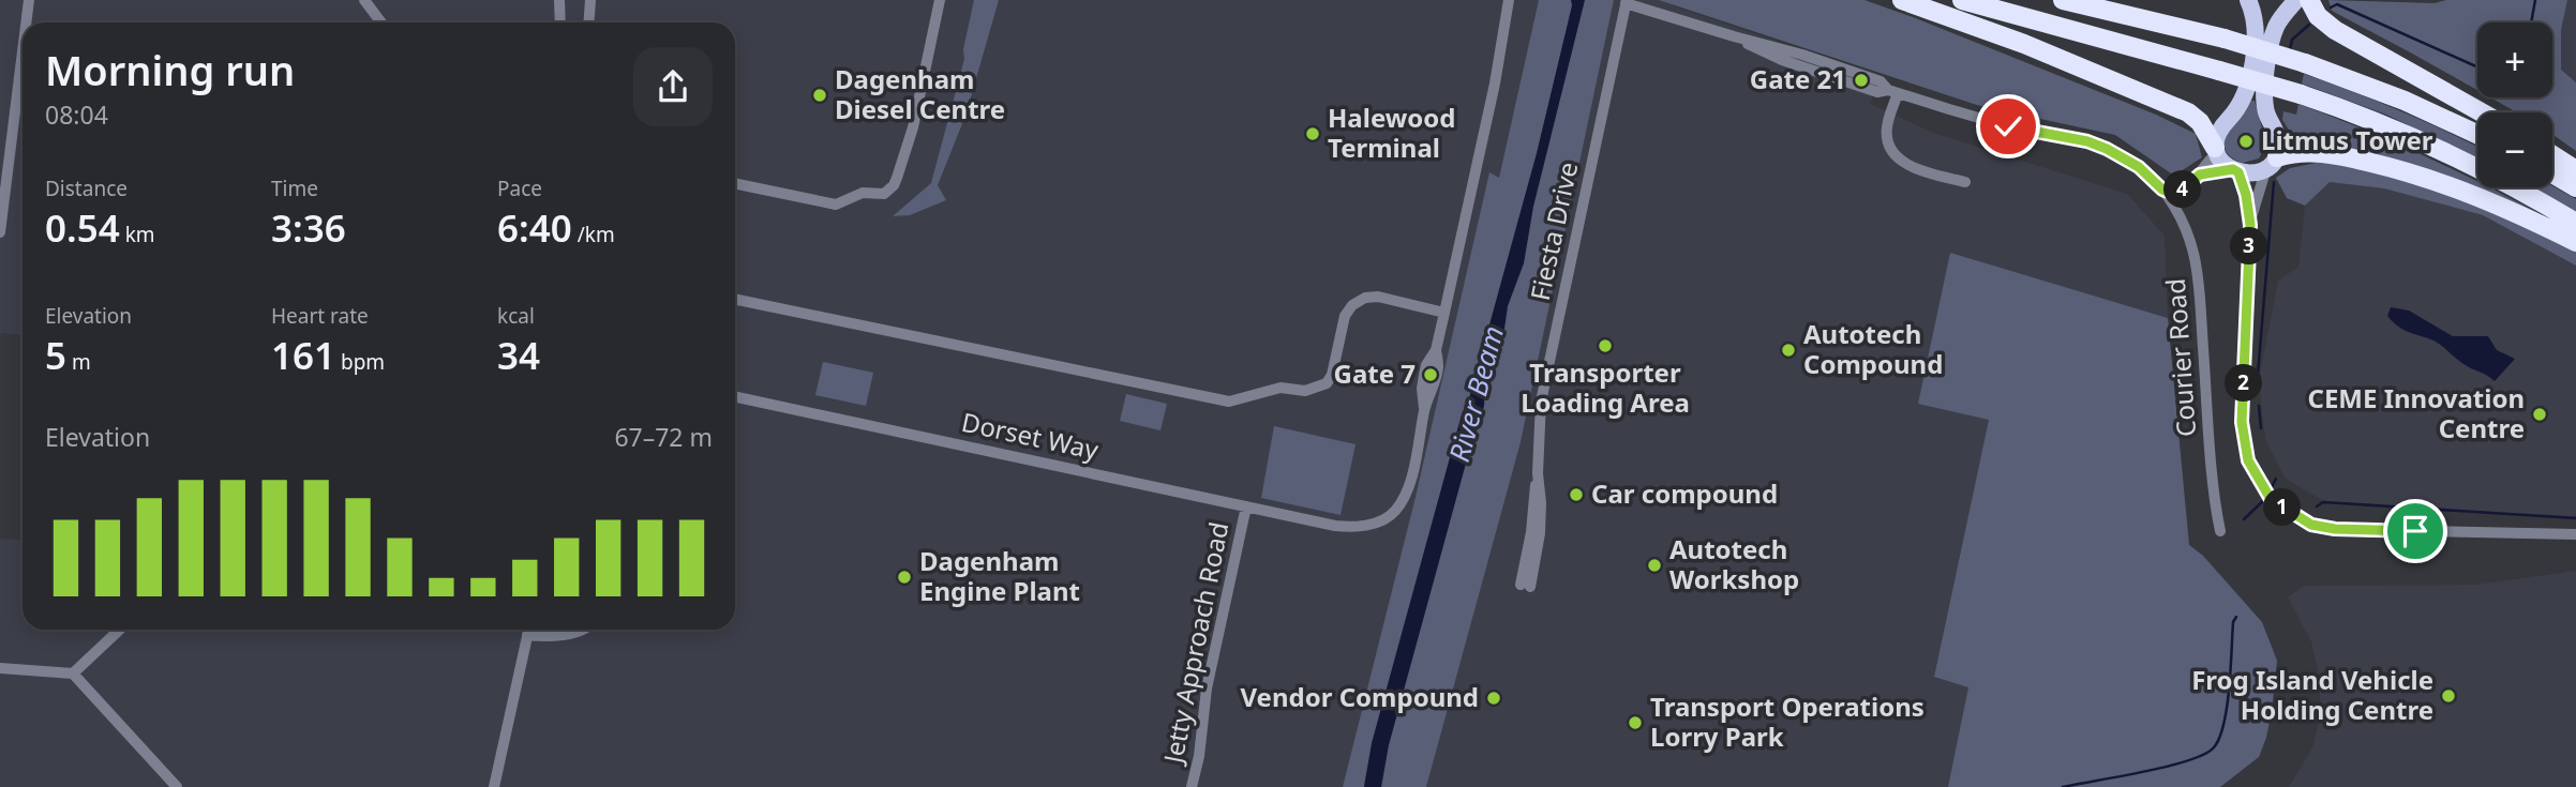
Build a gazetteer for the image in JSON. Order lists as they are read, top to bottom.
{
  "streets": {
    "street": [
      "Fiesta Drive",
      "Courier Road",
      "Dorset Way",
      "Jetty Approach Road"
    ]
  },
  "crossings": [
    ["Fiesta Drive", "Courier Road"],
    ["Dorset Way", "Jetty Approach Road"]
  ],
  "water": ["River Beam"],
  "places": [
    "Gate 21",
    "Dagenham Diesel Centre",
    "Halewood Terminal",
    "Litmus Tower",
    "Transporter Loading Area",
    "Autotech Compound",
    "Gate 7",
    "CEME Innovation Centre",
    "Car compound",
    "Autotech Workshop",
    "Dagenham Engine Plant",
    "Frog Island Vehicle Holding Centre",
    "Vendor Compound",
    "Transport Operations Lorry Park"
  ],
  "page": {
    "map_buttons": ["+", "−"],
    "heading": ["Morning run", "08:04"],
    "stats": [
      ["Distance", "0.54 km"],
      ["Time", "3:36"],
      ["Pace", "6:40 /km"],
      ["Elevation", "5 m"],
      ["Heart rate", "161 bpm"],
      ["kcal", "34"]
    ],
    "pins": [
      "4",
      "3",
      "2",
      "1"
    ],
    "chart": ["Elevation", "67–72 m"]
  }
}
